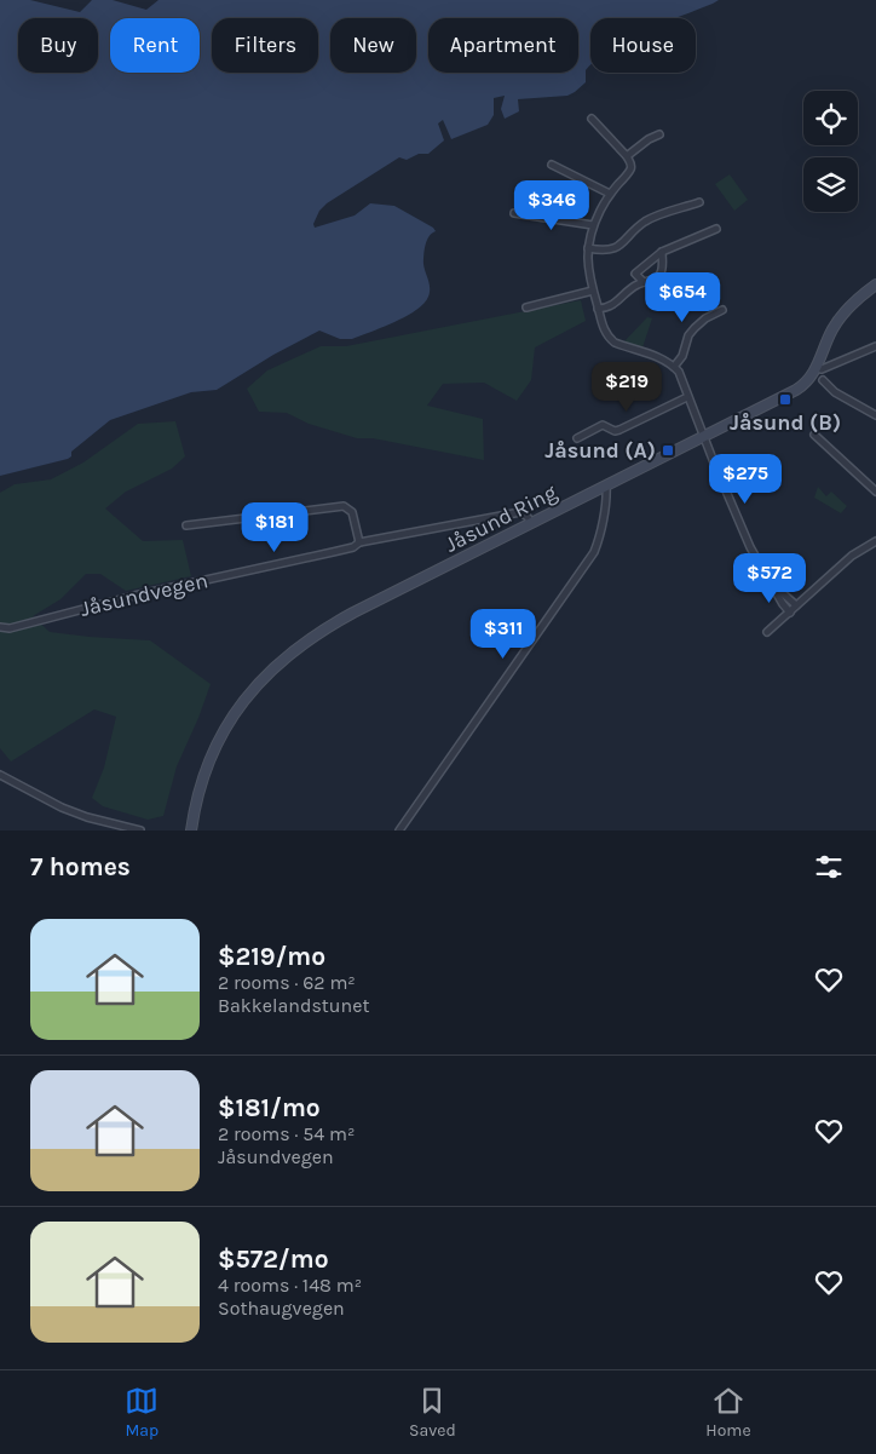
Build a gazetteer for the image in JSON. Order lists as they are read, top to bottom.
{
  "streets": {
    "main road": ["Jåsund Ring"],
    "street": ["Jåsundvegen"]
  },
  "crossings": [
    ["Jåsund Ring", "Jåsundvegen"]
  ],
  "places": {
    "transit": ["Jåsund (B)", "Jåsund (A)"]
  },
  "page": {
    "chip": [
      "Buy",
      "Rent",
      "Filters",
      "New",
      "Apartment",
      "House"
    ],
    "price": [
      "$346",
      "$654",
      "$219",
      "$275",
      "$181",
      "$572",
      "$311"
    ],
    "heading": "7 homes",
    "list": [
      {
        "name": "$219/mo",
        "note": "2 rooms · 62 m² · Bakkelandstunet"
      },
      {
        "name": "$181/mo",
        "note": "2 rooms · 54 m² · Jåsundvegen"
      },
      {
        "name": "$572/mo",
        "note": "4 rooms · 148 m² · Sothaugvegen"
      }
    ],
    "tabs": ["Map", "Saved", "Home"]
  }
}
